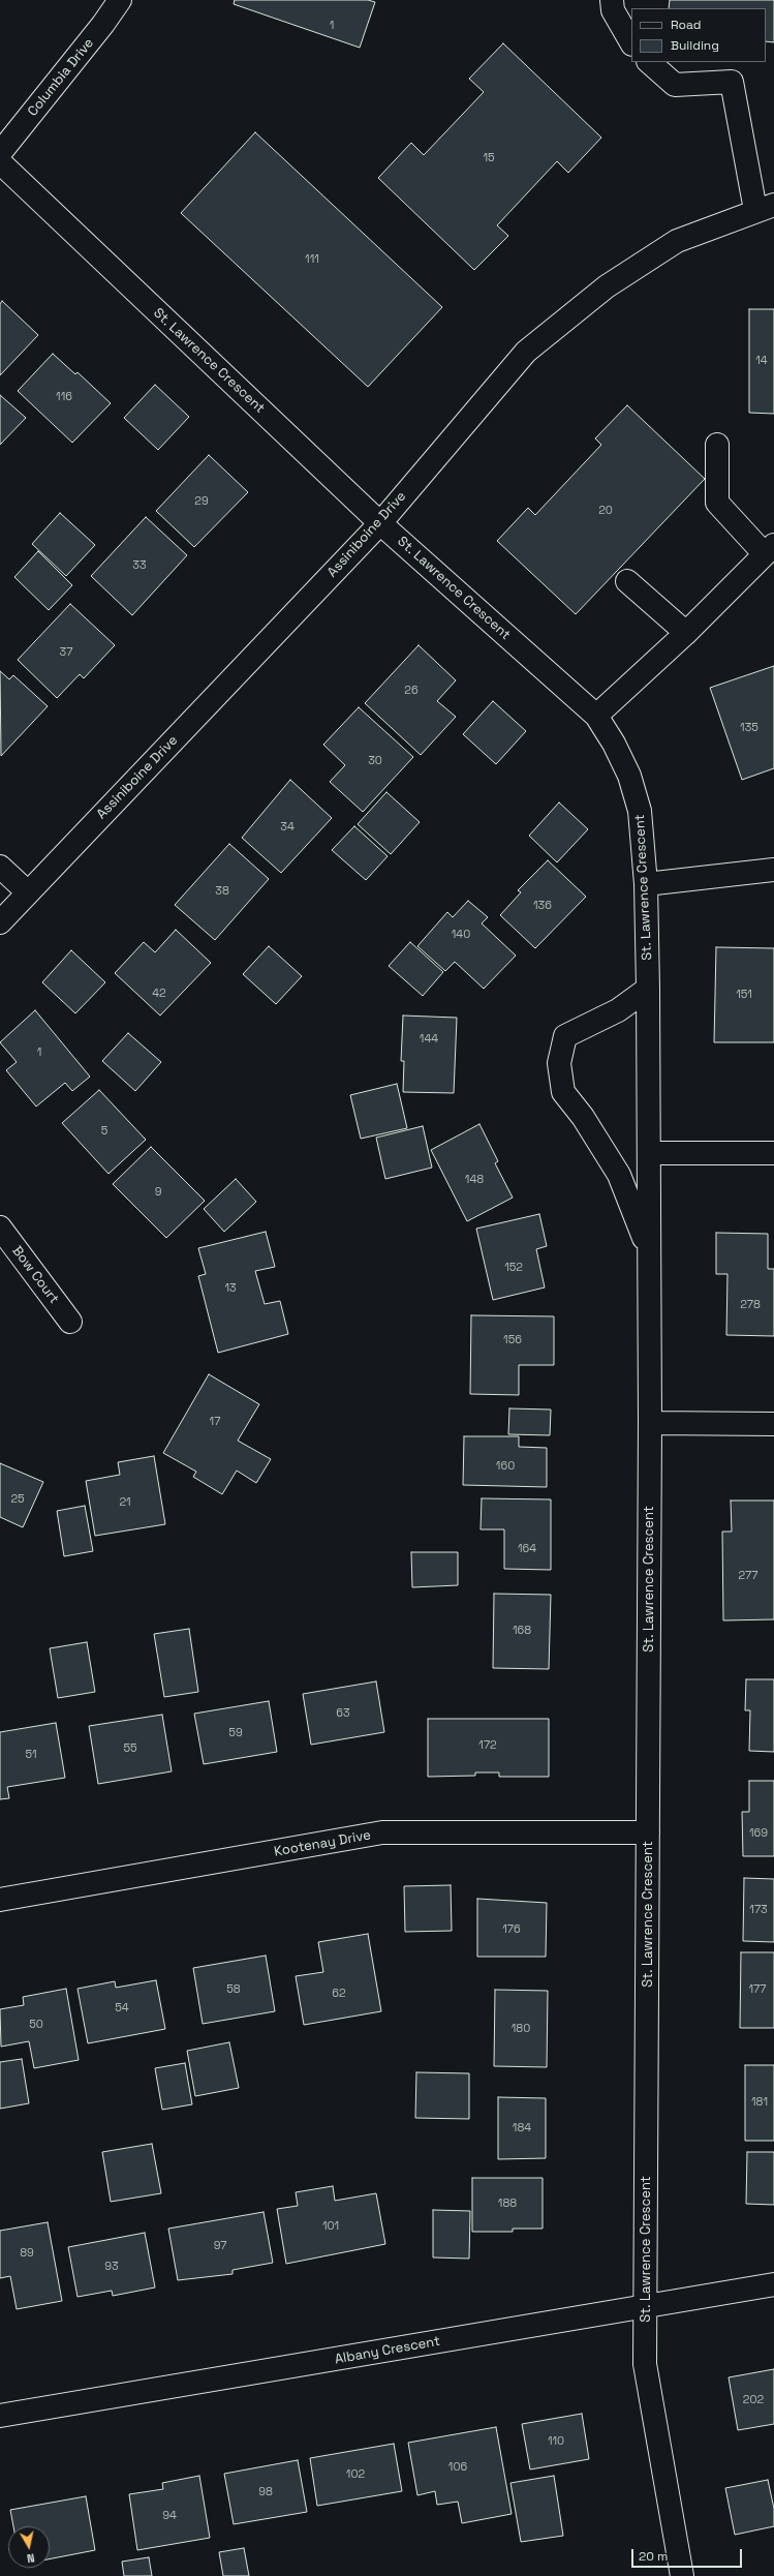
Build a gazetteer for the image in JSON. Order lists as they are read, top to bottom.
{
  "streets": {
    "street": [
      "Columbia Drive",
      "St. Lawrence Crescent",
      "Assiniboine Drive",
      "Bow Court",
      "Kootenay Drive",
      "Albany Crescent"
    ]
  },
  "crossings": [
    ["St. Lawrence Crescent", "Assiniboine Drive"],
    ["St. Lawrence Crescent", "Kootenay Drive"],
    ["St. Lawrence Crescent", "Albany Crescent"]
  ],
  "house_numbers": [
    "1",
    "15",
    "111",
    "14",
    "116",
    "29",
    "20",
    "33",
    "37",
    "26",
    "135",
    "30",
    "34",
    "38",
    "136",
    "140",
    "42",
    "151",
    "144",
    "1",
    "5",
    "148",
    "9",
    "152",
    "13",
    "278",
    "156",
    "17",
    "160",
    "25",
    "21",
    "164",
    "277",
    "168",
    "63",
    "59",
    "172",
    "55",
    "51",
    "169",
    "173",
    "176",
    "58",
    "177",
    "62",
    "54",
    "50",
    "180",
    "181",
    "184",
    "188",
    "101",
    "97",
    "89",
    "93",
    "202",
    "110",
    "106",
    "102",
    "98",
    "94"
  ],
  "legend": ["Road", "Building"],
  "scale_bar": "20 m",
  "north": "bottom"
}
